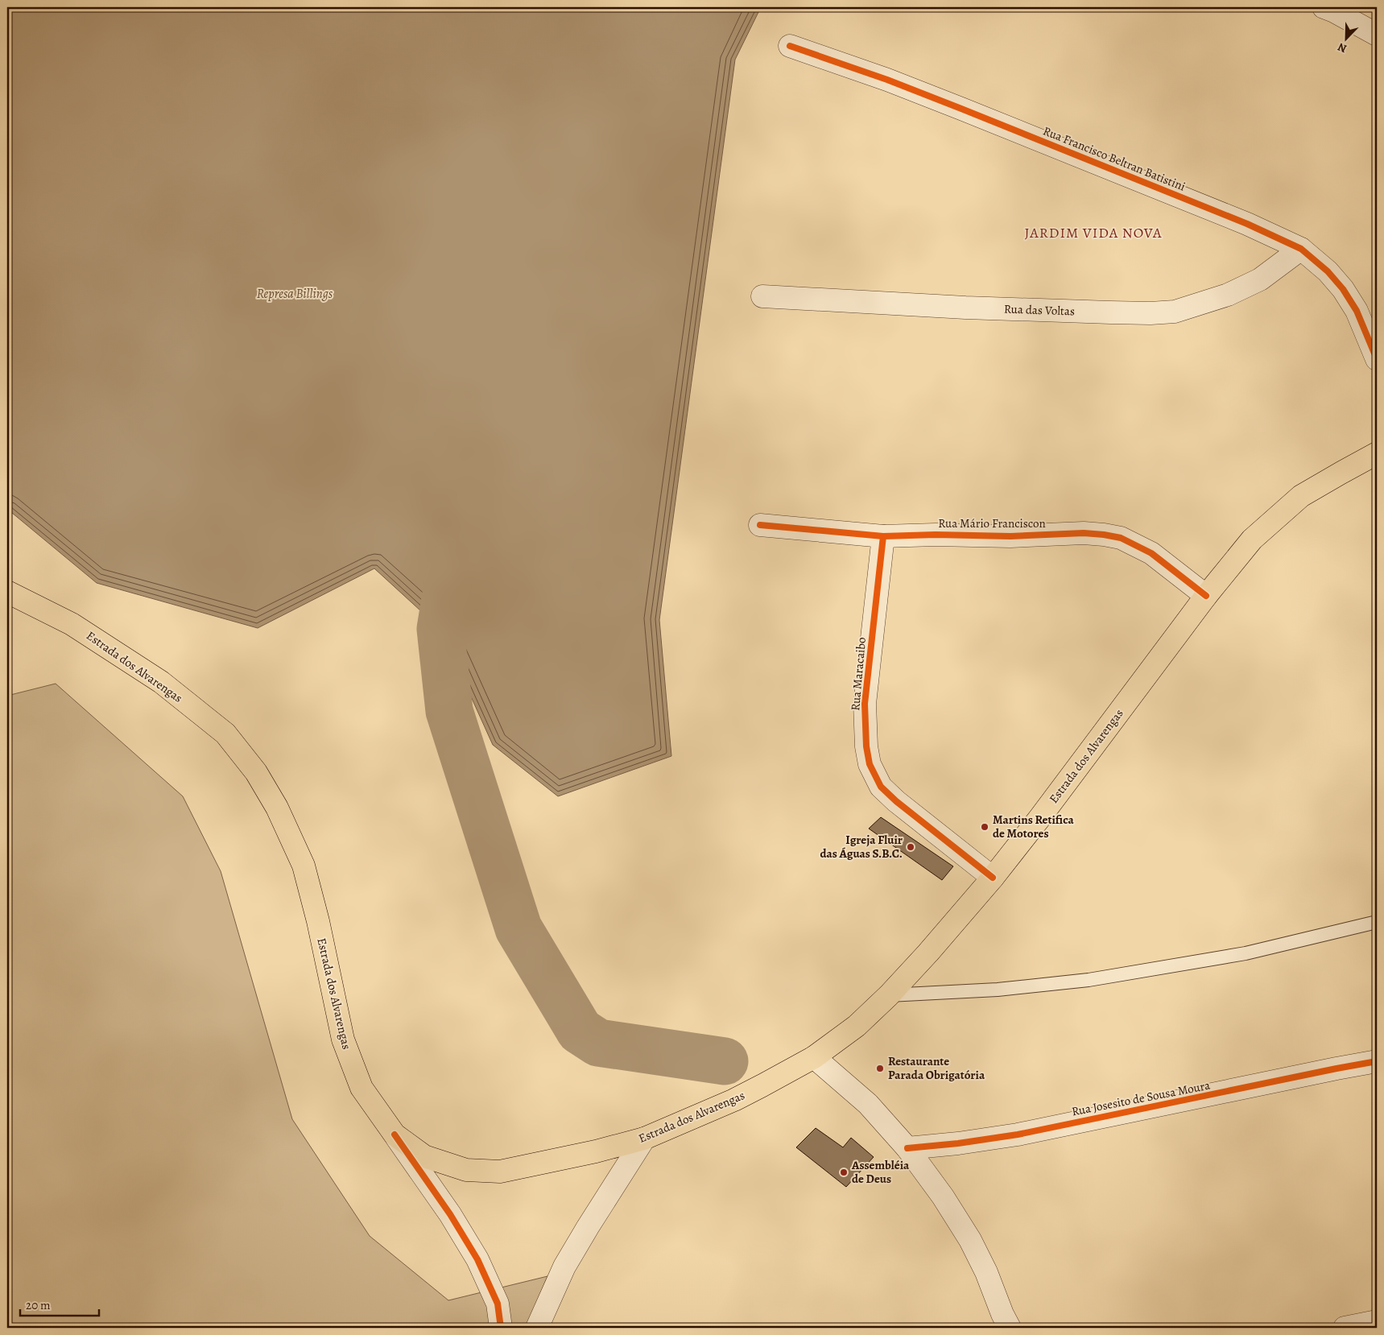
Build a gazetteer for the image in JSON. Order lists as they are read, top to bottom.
{
  "streets": {
    "main road": ["Estrada dos Alvarengas"],
    "street": [
      "Rua Francisco Beltran Batistini",
      "Rua das Voltas",
      "Rua Mário Franciscon",
      "Rua Maracaibo",
      "Rua Josesito de Sousa Moura"
    ]
  },
  "crossings": [
    ["Rua Francisco Beltran Batistini", "Rua das Voltas"],
    ["Rua Mário Franciscon", "Estrada dos Alvarengas"],
    ["Rua Mário Franciscon", "Rua Maracaibo"],
    ["Estrada dos Alvarengas", "Rua Maracaibo"]
  ],
  "districts": ["JARDIM VIDA NOVA"],
  "water": ["Represa Billings"],
  "places": [
    "Martins Retifica de Motores",
    "Igreja Fluir das Águas S.B.C.",
    "Restaurante Parada Obrigatória",
    "Assembléia de Deus"
  ],
  "scale_bar": "20 m",
  "north": "bottom left"
}
